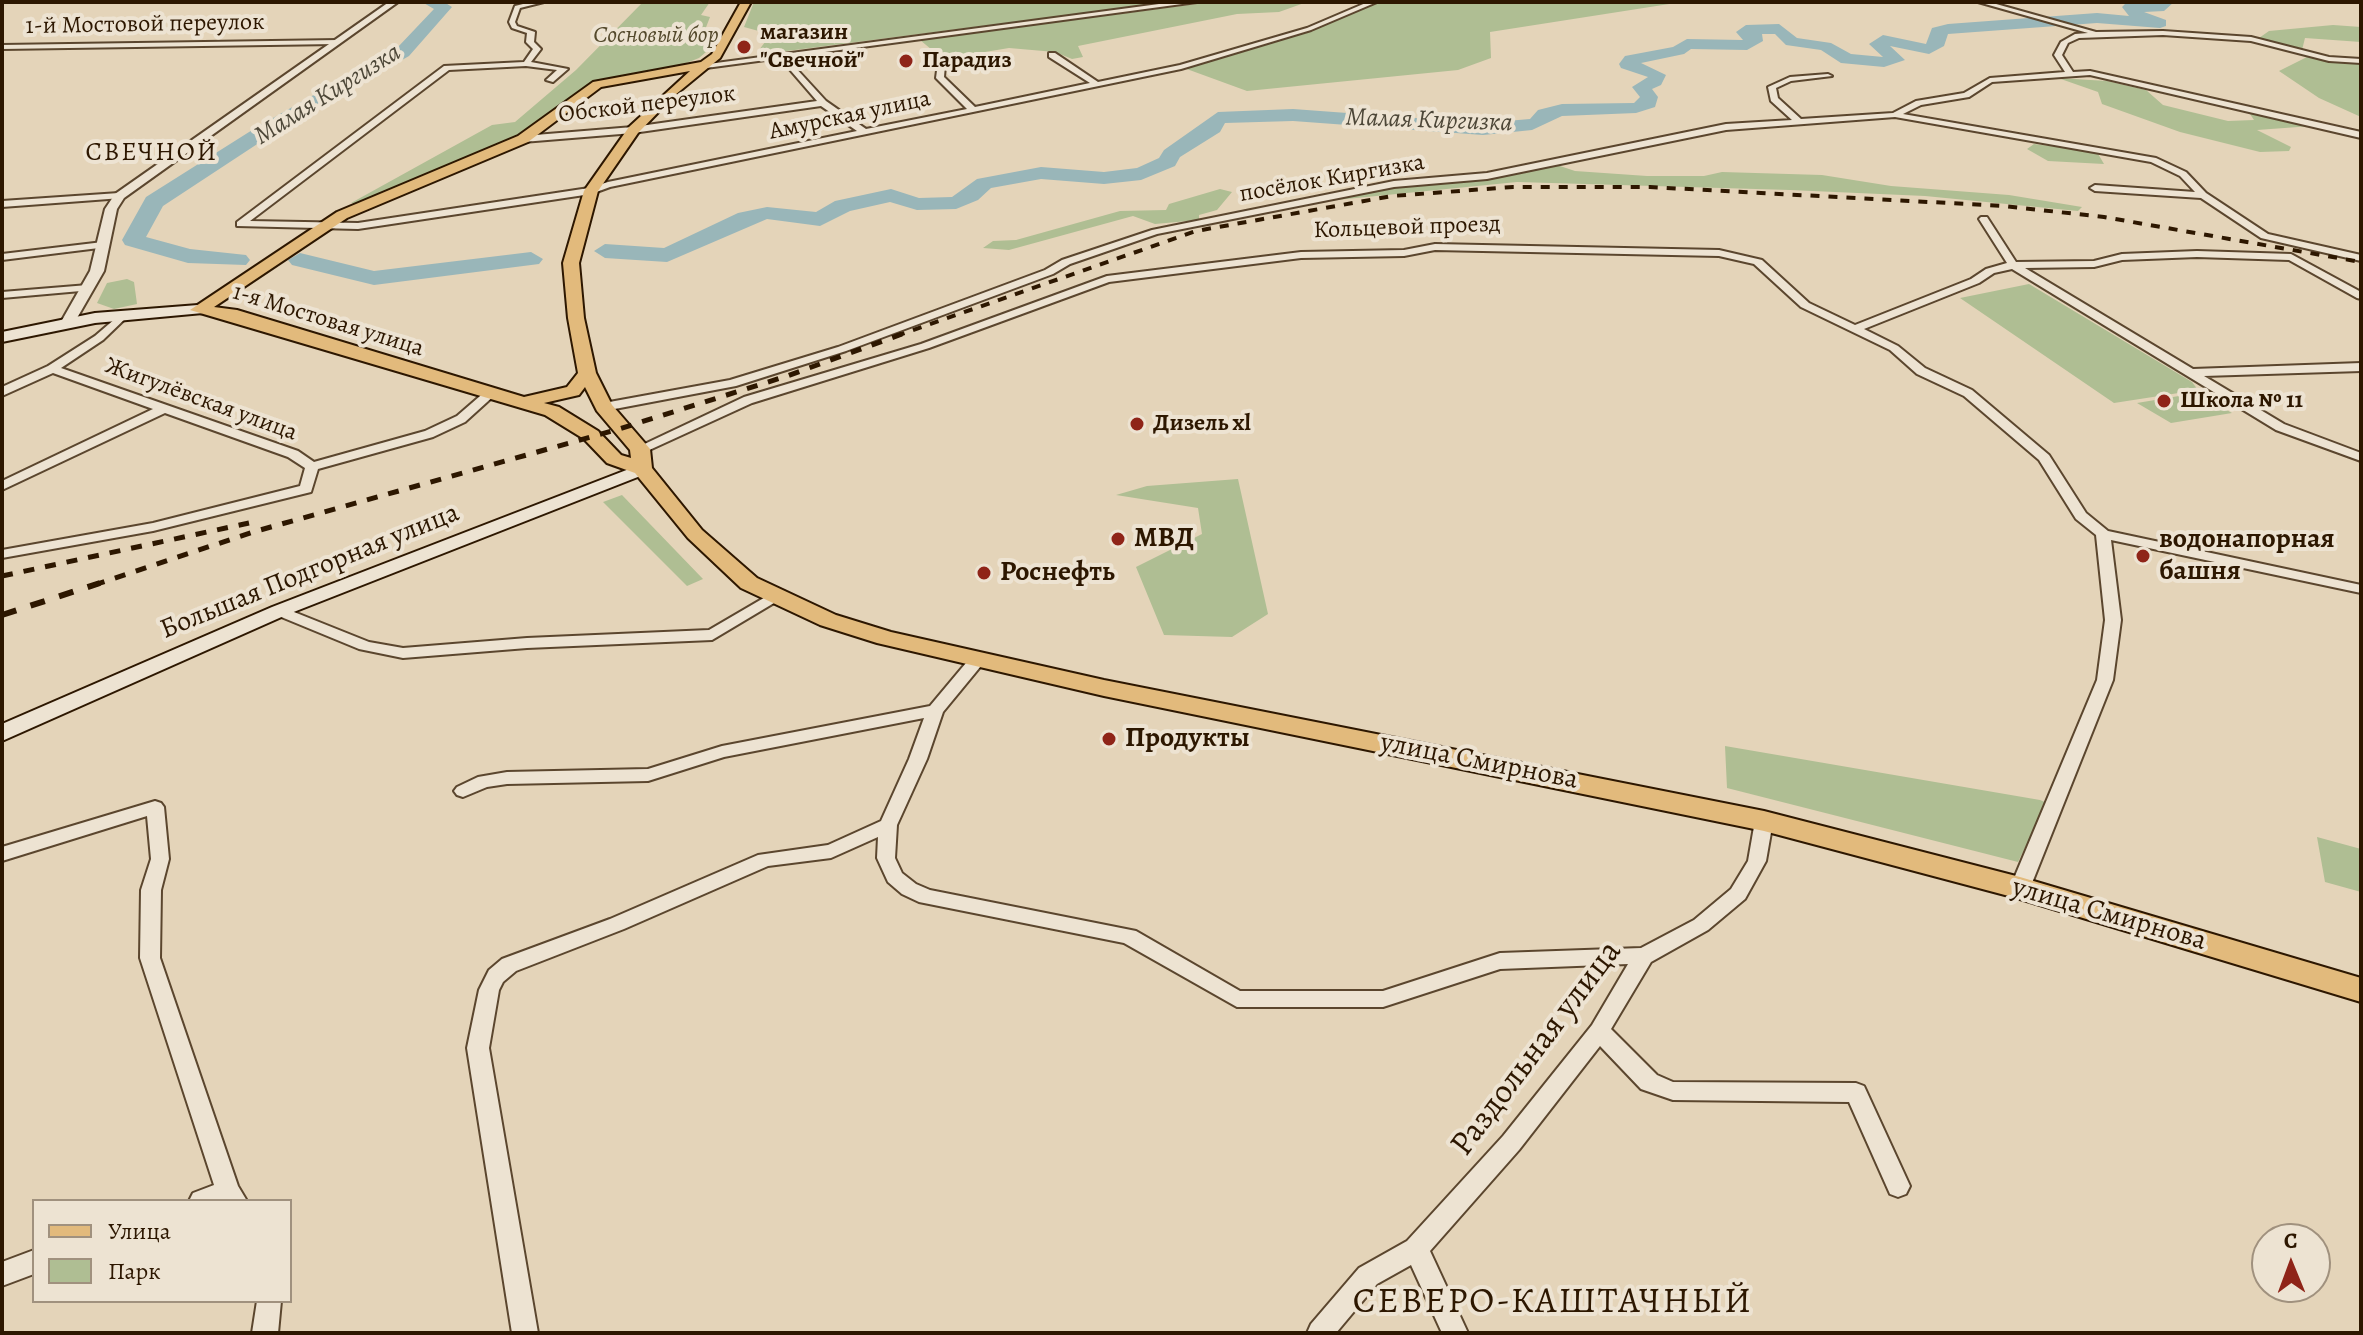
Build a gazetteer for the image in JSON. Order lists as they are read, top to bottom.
{
  "streets": {
    "main road": ["1-я Мостовая улица", "Большая Подгорная улица", "улица Смирнова"],
    "street": [
      "1-й Мостовой переулок",
      "Обской переулок",
      "Амурская улица",
      "посёлок Киргизка",
      "Кольцевой проезд",
      "Жигулёвская улица",
      "Раздольная улица"
    ]
  },
  "crossings": [
    ["Обской переулок", "улица Смирнова"],
    ["Амурская улица", "улица Смирнова"],
    ["посёлок Киргизка", "улица Смирнова"],
    ["Кольцевой проезд", "1-я Мостовая улица"],
    ["Кольцевой проезд", "Большая Подгорная улица"],
    ["Кольцевой проезд", "улица Смирнова"],
    ["1-я Мостовая улица", "Большая Подгорная улица"],
    ["1-я Мостовая улица", "улица Смирнова"],
    ["Большая Подгорная улица", "улица Смирнова"],
    ["улица Смирнова", "Раздольная улица"]
  ],
  "districts": ["СВЕЧНОЙ", "СЕВЕРО-КАШТАЧНЫЙ"],
  "water": ["Малая Киргизка"],
  "parks": ["Сосновый бор"],
  "places": [
    "магазин \"Свечной\"",
    "Парадиз",
    "Школа № 11",
    "Дизель xl",
    "МВД",
    "водонапорная башня",
    "Роснефть",
    "Продукты"
  ],
  "legend": ["Улица", "Парк"],
  "north": "top"
}
